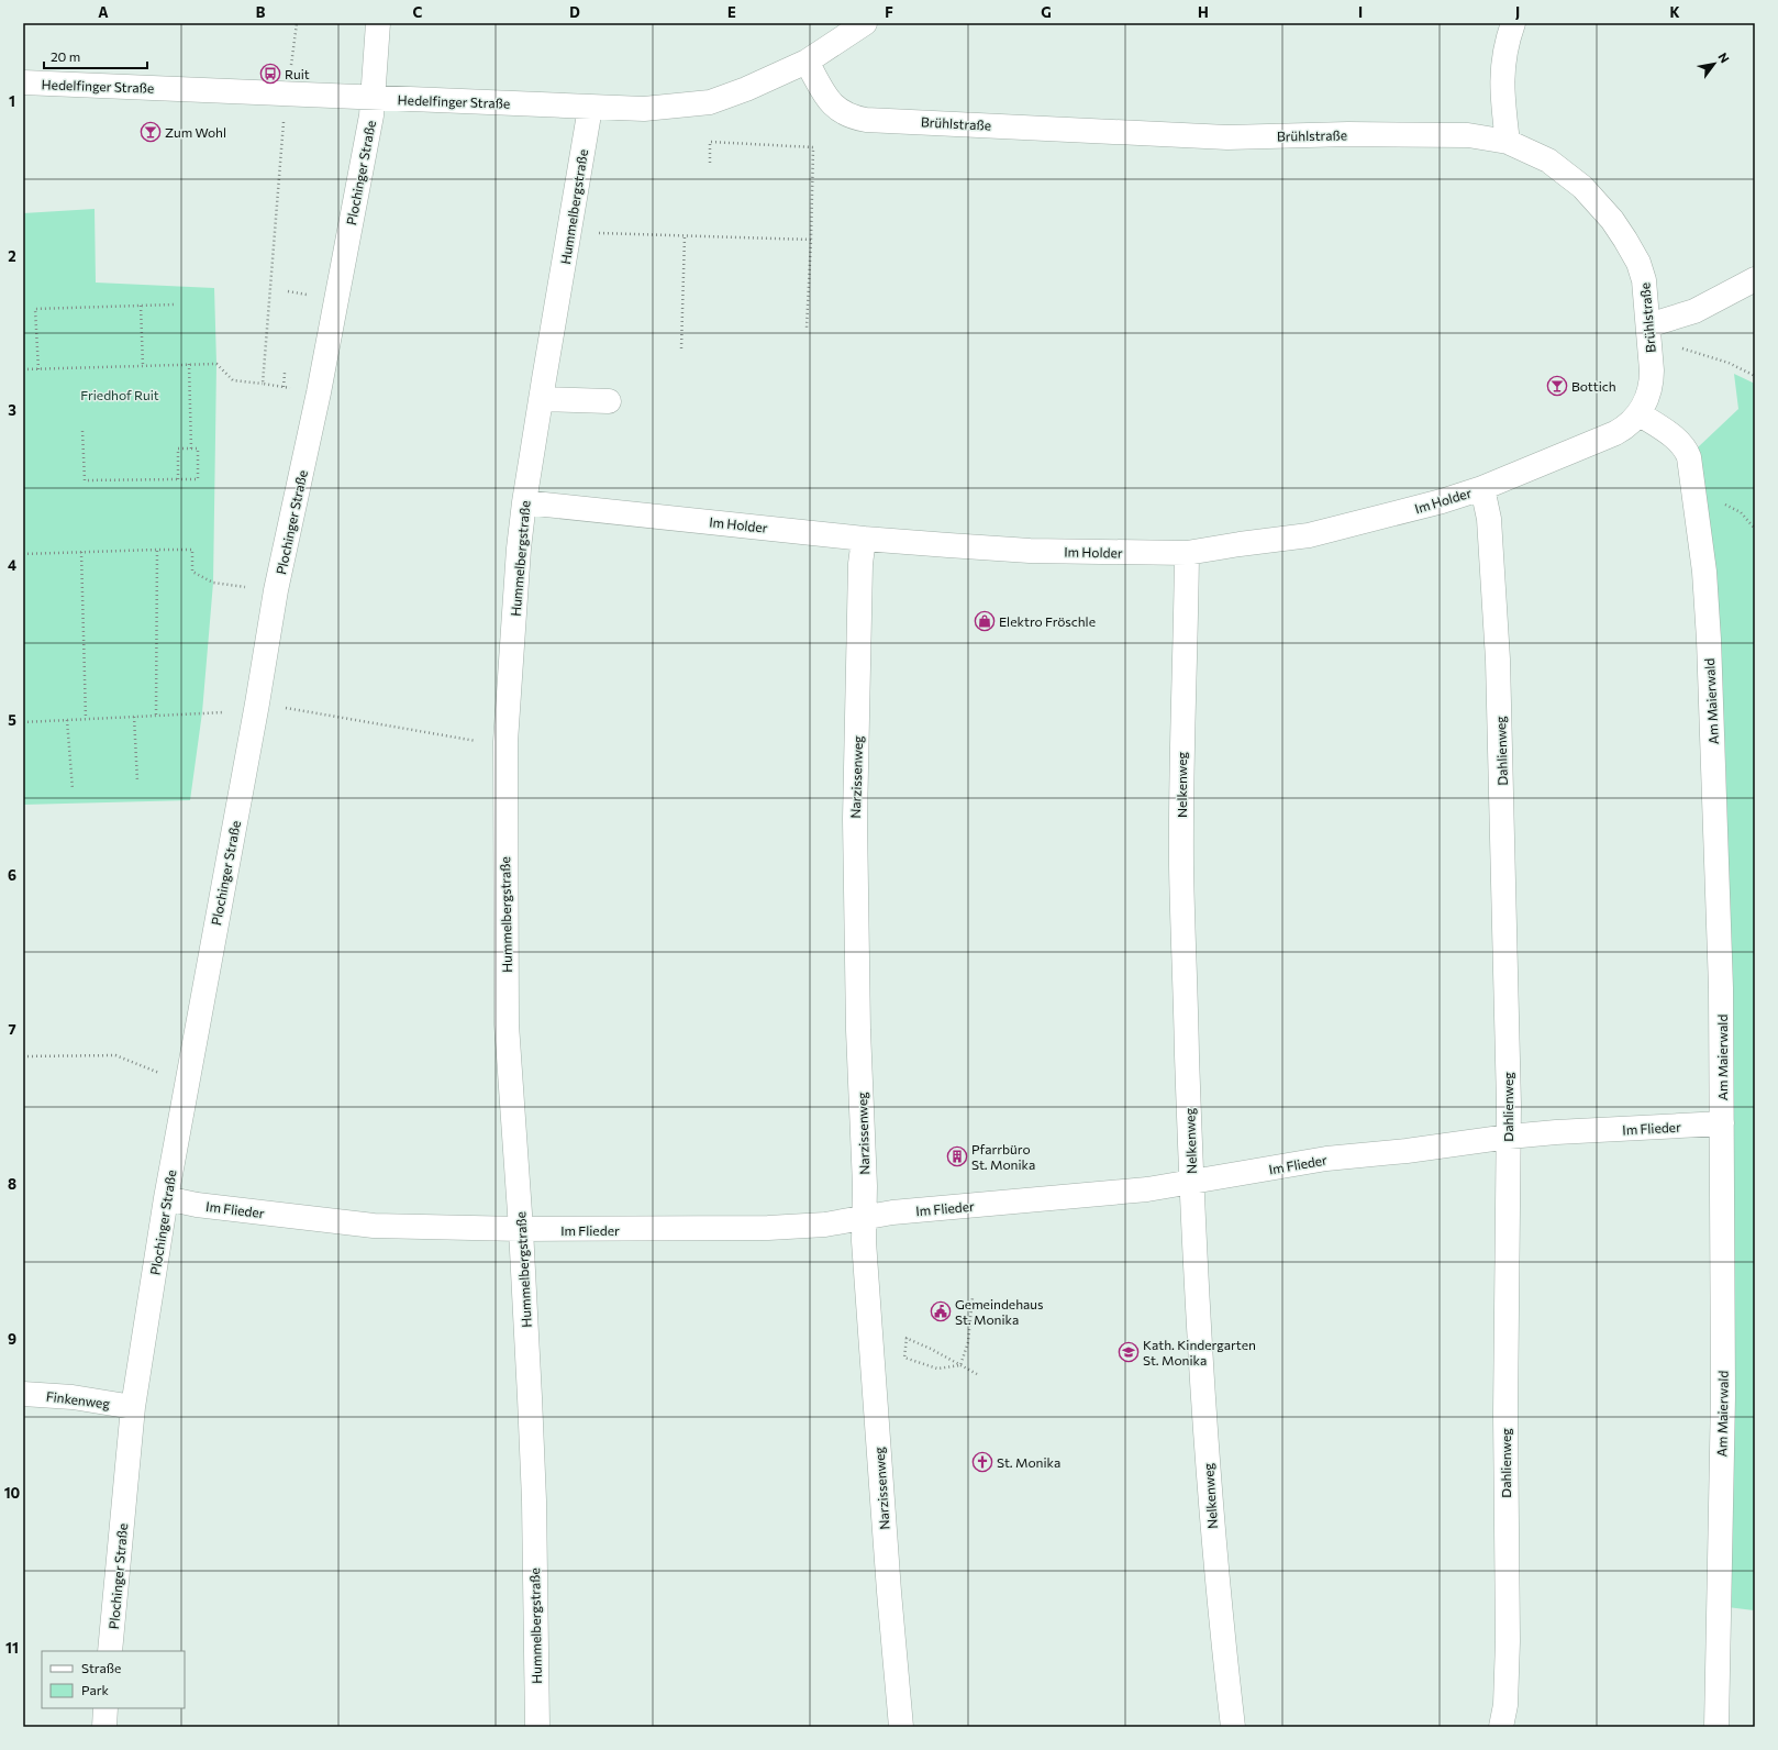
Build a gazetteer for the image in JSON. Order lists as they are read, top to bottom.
{
  "streets": {
    "street": [
      "Hedelfinger Straße",
      "Brühlstraße",
      "Plochinger Straße",
      "Hummelbergstraße",
      "Im Holder",
      "Am Maierwald",
      "Dahlienweg",
      "Narzissenweg",
      "Nelkenweg",
      "Im Flieder",
      "Finkenweg"
    ]
  },
  "crossings": [
    ["Hedelfinger Straße", "Brühlstraße"],
    ["Hedelfinger Straße", "Plochinger Straße"],
    ["Hedelfinger Straße", "Hummelbergstraße"],
    ["Brühlstraße", "Im Holder"],
    ["Brühlstraße", "Am Maierwald"],
    ["Plochinger Straße", "Im Flieder"],
    ["Plochinger Straße", "Finkenweg"],
    ["Hummelbergstraße", "Im Holder"],
    ["Hummelbergstraße", "Im Flieder"],
    ["Im Holder", "Am Maierwald"],
    ["Im Holder", "Dahlienweg"],
    ["Im Holder", "Narzissenweg"],
    ["Im Holder", "Nelkenweg"],
    ["Am Maierwald", "Im Flieder"],
    ["Dahlienweg", "Im Flieder"],
    ["Narzissenweg", "Im Flieder"],
    ["Nelkenweg", "Im Flieder"]
  ],
  "parks": ["Friedhof Ruit"],
  "places": {
    "bus stop": ["Ruit"],
    "bar": ["Zum Wohl", "Bottich"],
    "shop": ["Elektro Fröschle"],
    "building": ["Pfarrbüro St. Monika"],
    "public building": ["Gemeindehaus St. Monika"],
    "school or university": ["Kath. Kindergarten St. Monika"],
    "church": ["St. Monika"]
  },
  "legend": ["Straße", "Park"],
  "scale_bar": "20 m",
  "north": "top right",
  "grid": {
    "columns": [
      "A",
      "B",
      "C",
      "D",
      "E",
      "F",
      "G",
      "H",
      "I",
      "J",
      "K"
    ],
    "rows": [
      "1",
      "2",
      "3",
      "4",
      "5",
      "6",
      "7",
      "8",
      "9",
      "10",
      "11"
    ]
  }
}
